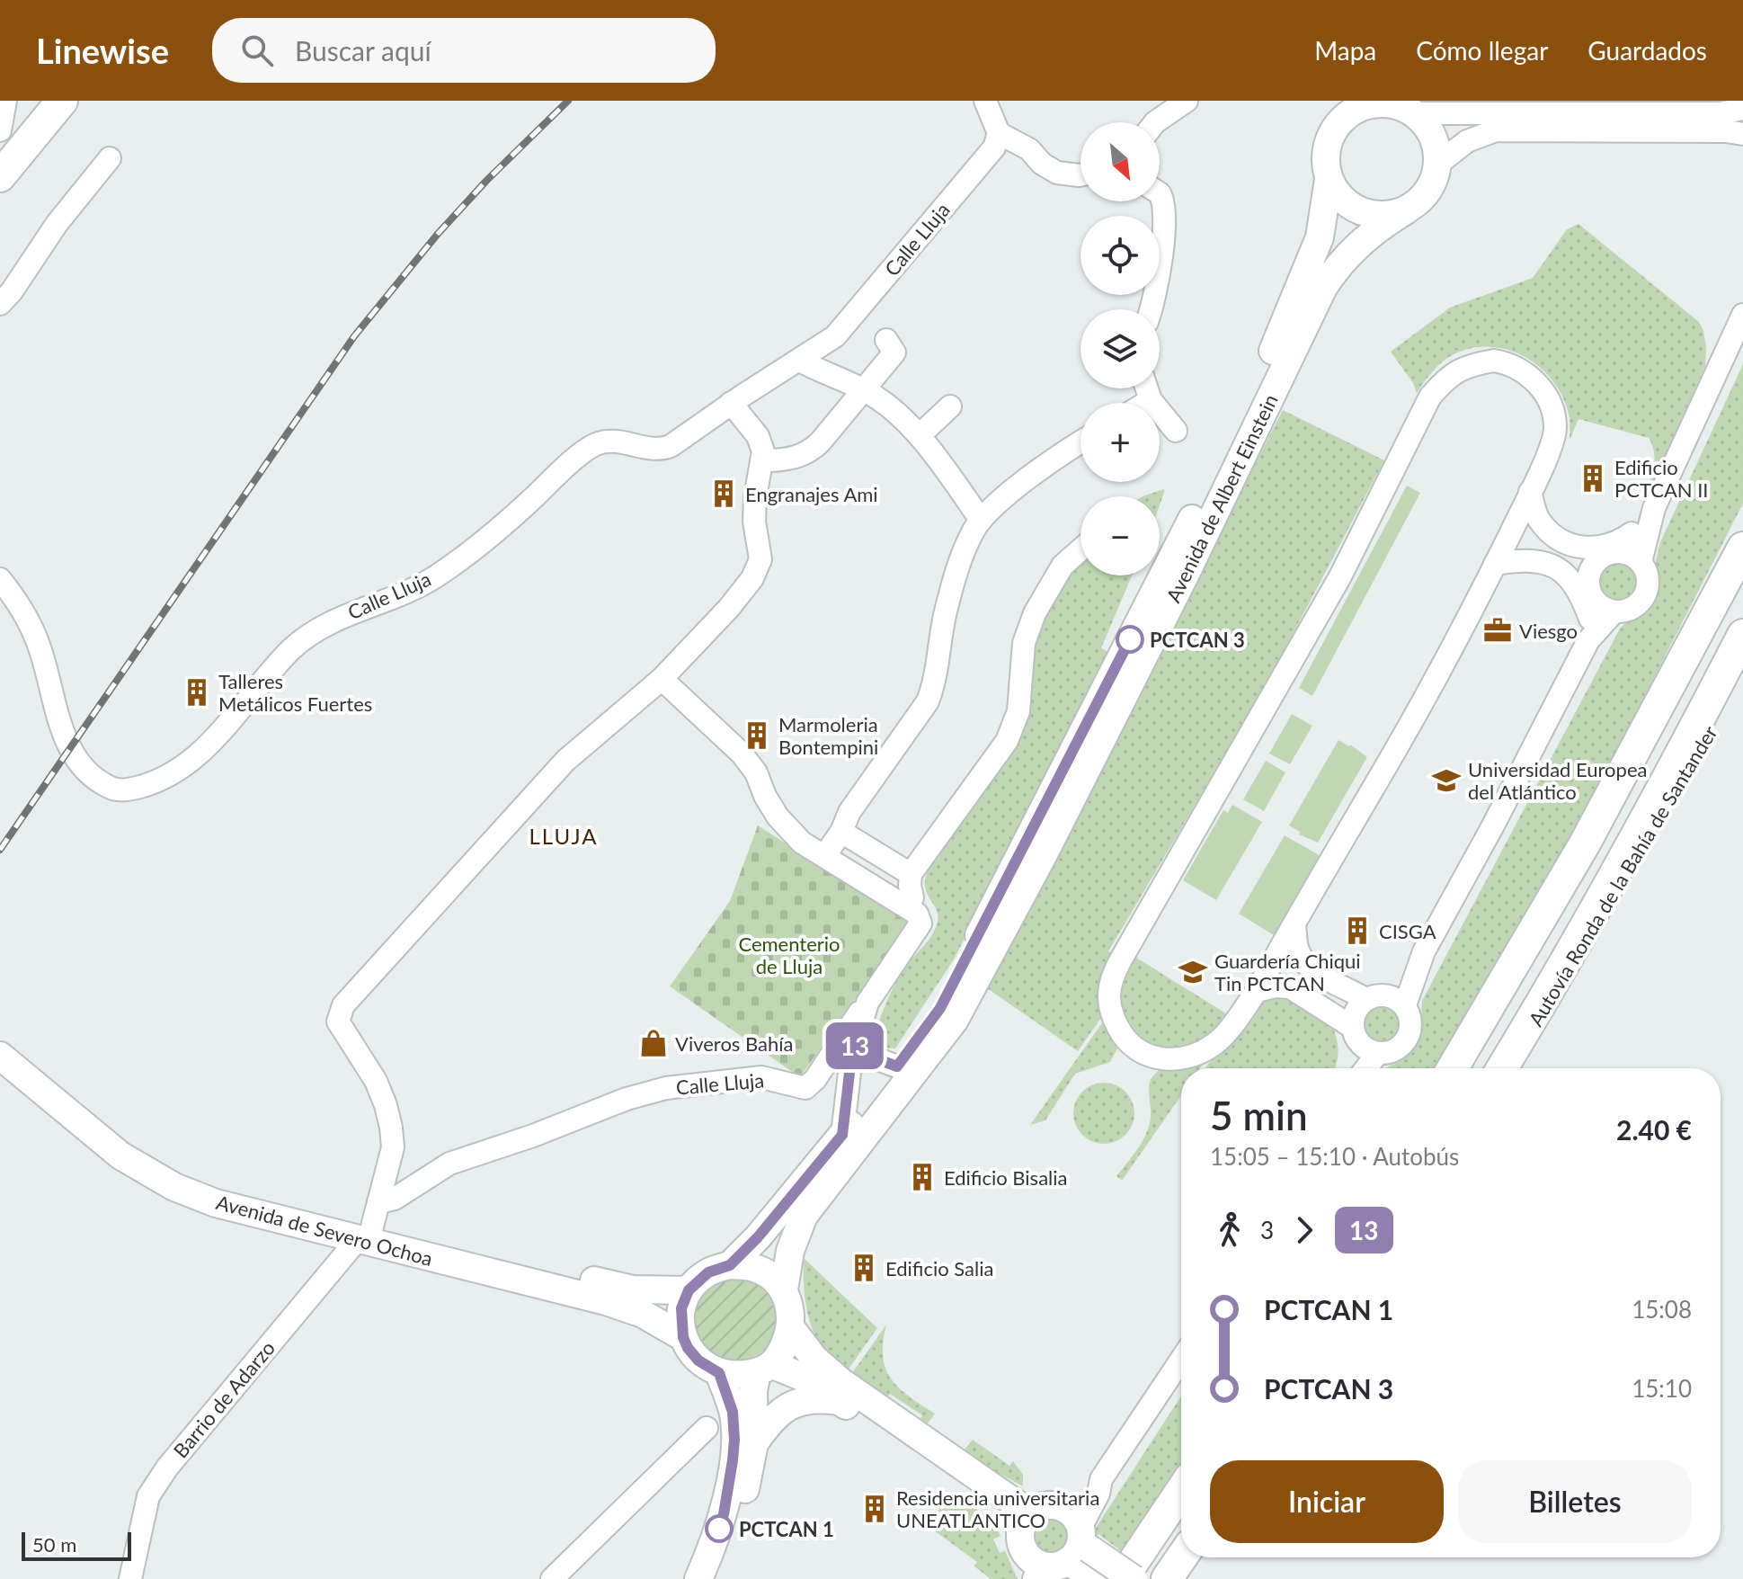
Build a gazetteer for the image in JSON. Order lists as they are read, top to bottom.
{
  "streets": {
    "highway": ["Autovía Ronda de la Bahía de Santander"],
    "main road": ["Avenida de Albert Einstein", "Avenida de Severo Ochoa"],
    "street": ["Calle Lluja", "Barrio de Adarzo"]
  },
  "crossings": [
    ["Calle Lluja", "Avenida de Albert Einstein"],
    ["Calle Lluja", "Avenida de Severo Ochoa"],
    ["Calle Lluja", "Barrio de Adarzo"],
    ["Avenida de Albert Einstein", "Avenida de Severo Ochoa"],
    ["Avenida de Severo Ochoa", "Barrio de Adarzo"]
  ],
  "districts": ["LLUJA"],
  "parks": ["Cementerio de Lluja"],
  "places": {
    "building": [
      "Edificio PCTCAN II",
      "Engranajes Ami",
      "Talleres Metálicos Fuertes",
      "Marmoleria Bontempini",
      "CISGA",
      "Edificio Bisalia",
      "Edificio Salia",
      "Residencia universitaria UNEATLANTICO"
    ],
    "office": ["Viesgo"],
    "other": ["PCTCAN 3", "PCTCAN 1"],
    "school or university": ["Universidad Europea del Atlántico", "Guardería Chiqui Tin PCTCAN"],
    "shop": ["Viveros Bahía"]
  },
  "lines": ["bus line 13"],
  "scale_bar": "50 m",
  "north": "bottom right",
  "page": {
    "header": "Linewise",
    "search": "Buscar aquí",
    "nav": ["Mapa", "Cómo llegar", "Guardados"],
    "on_map": "13",
    "map_buttons": ["+", "−"],
    "heading": ["5 min", "15:05 – 15:10 · Autobús", "2.40 €"],
    "legs": ["3", "13"],
    "list": [
      {
        "name": "PCTCAN 1",
        "value": "15:08"
      },
      {
        "name": "PCTCAN 3",
        "value": "15:10"
      }
    ],
    "buttons": ["Iniciar", "Billetes"],
    "scale": "50 m"
  }
}
